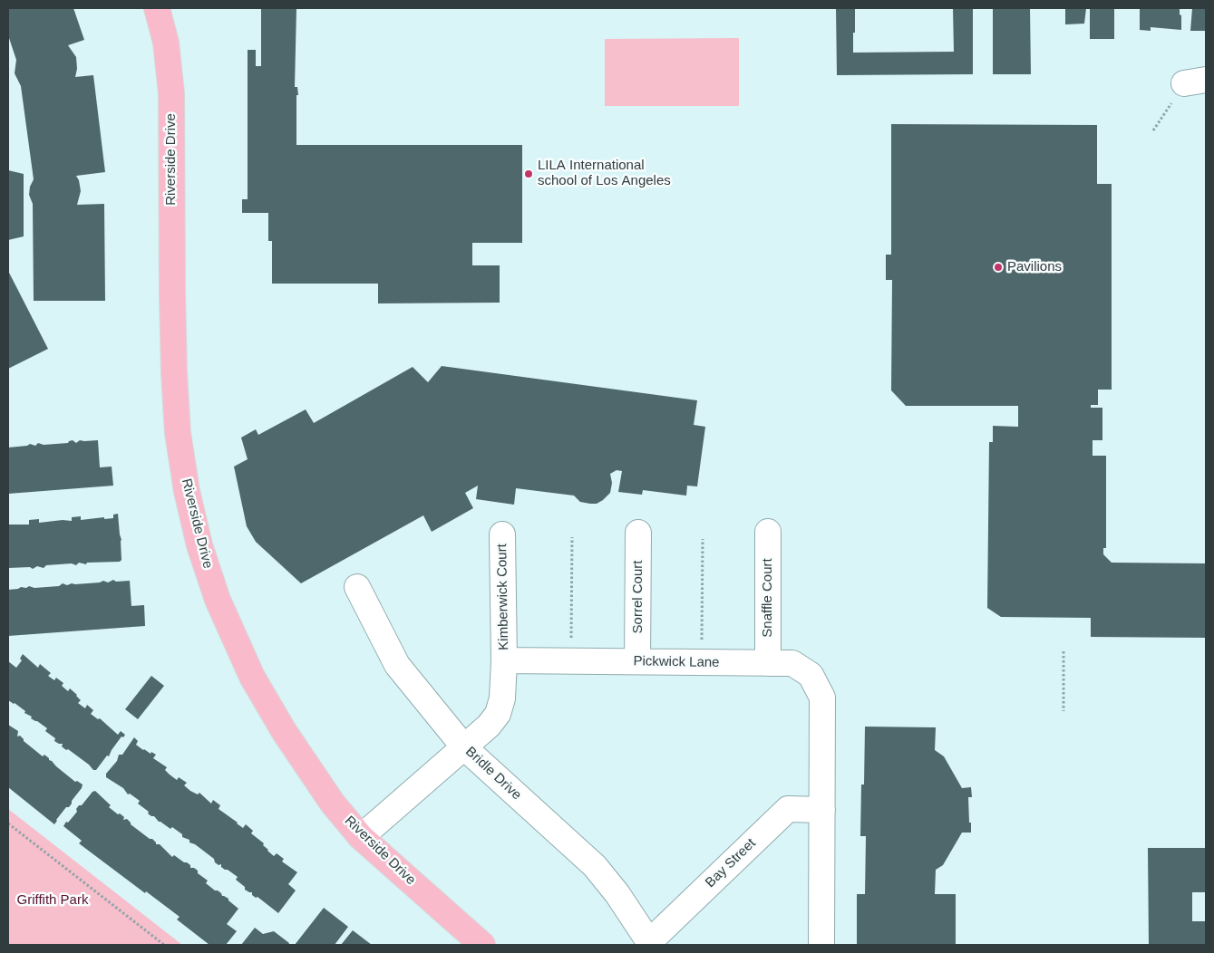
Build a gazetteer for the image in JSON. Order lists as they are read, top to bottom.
{
  "streets": {
    "main road": ["Riverside Drive"],
    "street": [
      "Kimberwick Court",
      "Sorrel Court",
      "Snaffle Court",
      "Pickwick Lane",
      "Bridle Drive",
      "Bay Street"
    ]
  },
  "crossings": [
    ["Kimberwick Court", "Pickwick Lane"],
    ["Sorrel Court", "Pickwick Lane"],
    ["Snaffle Court", "Pickwick Lane"],
    ["Pickwick Lane", "Bay Street"],
    ["Bridle Drive", "Bay Street"]
  ],
  "parks": ["Griffith Park"],
  "places": ["LILA International school of Los Angeles", "Pavilions"]
}
